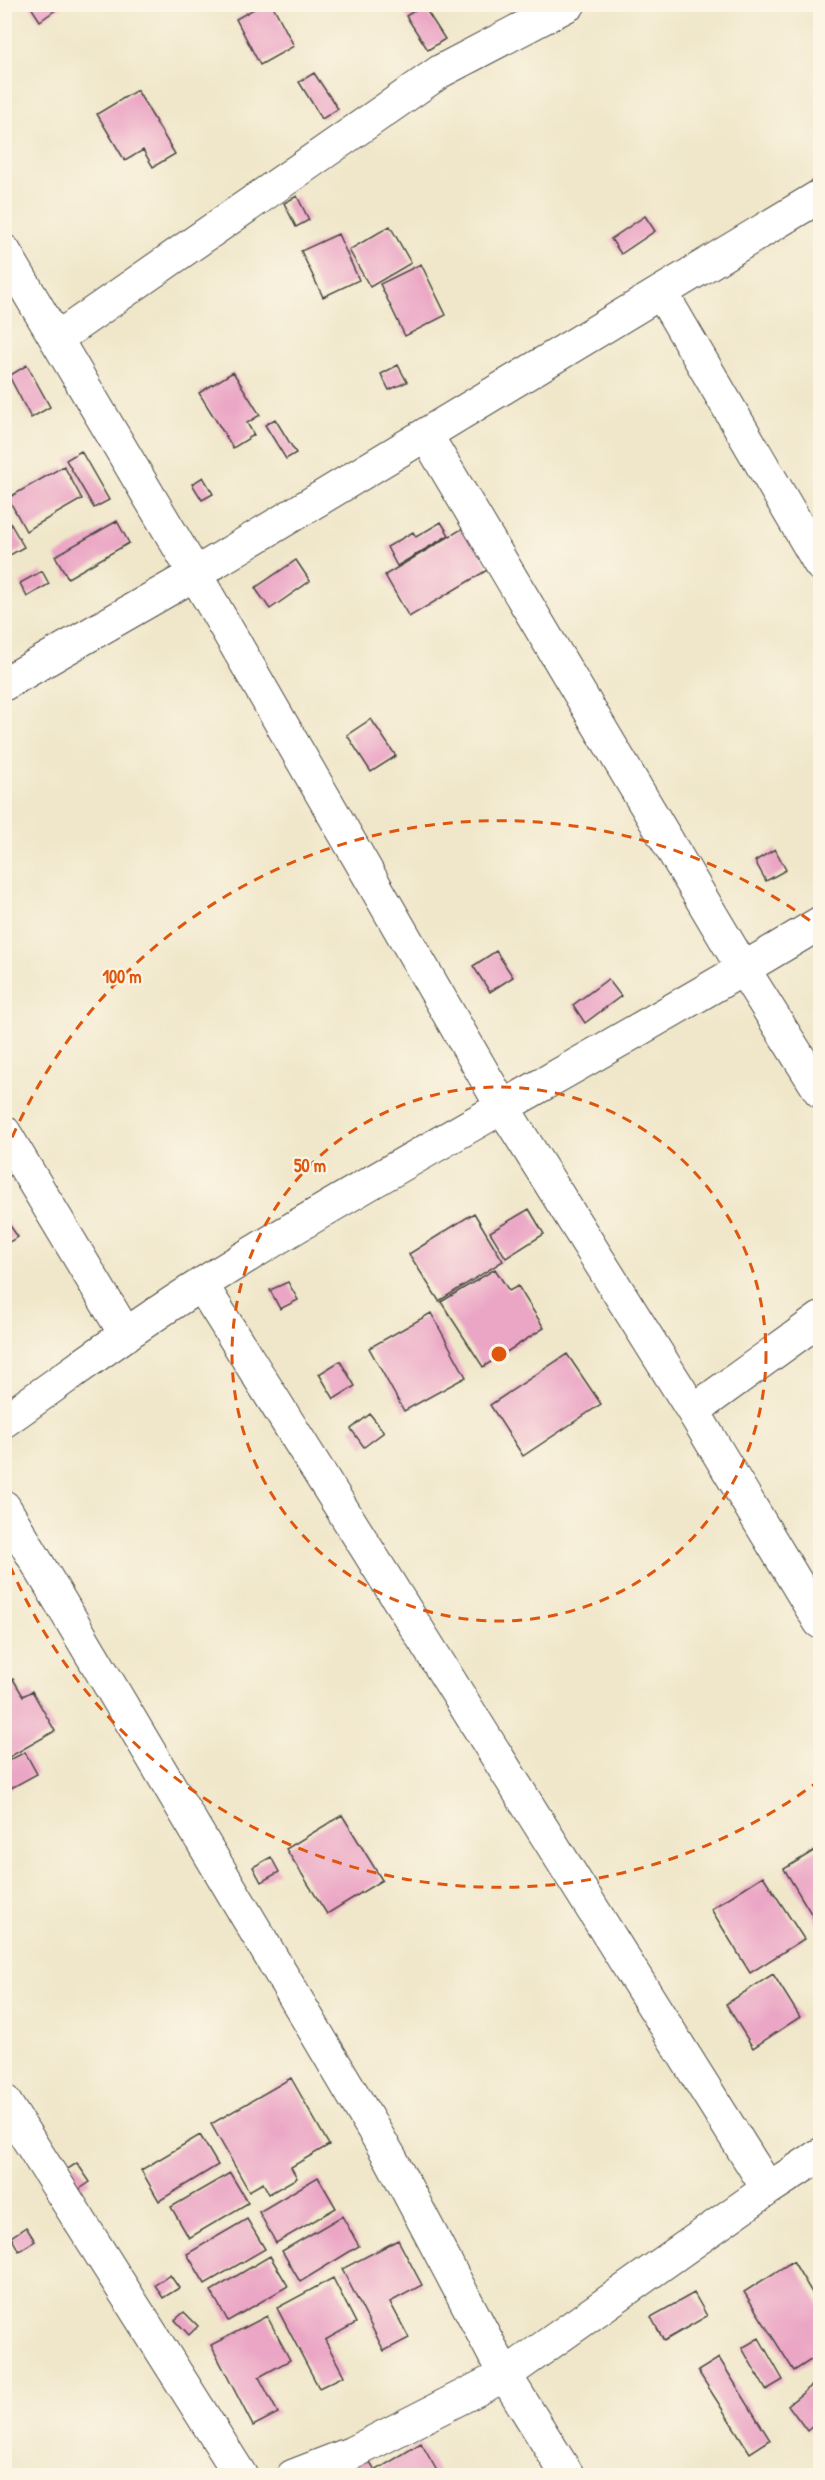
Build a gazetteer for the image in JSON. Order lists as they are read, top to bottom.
{
  "rings": ["100 m", "50 m"]
}
